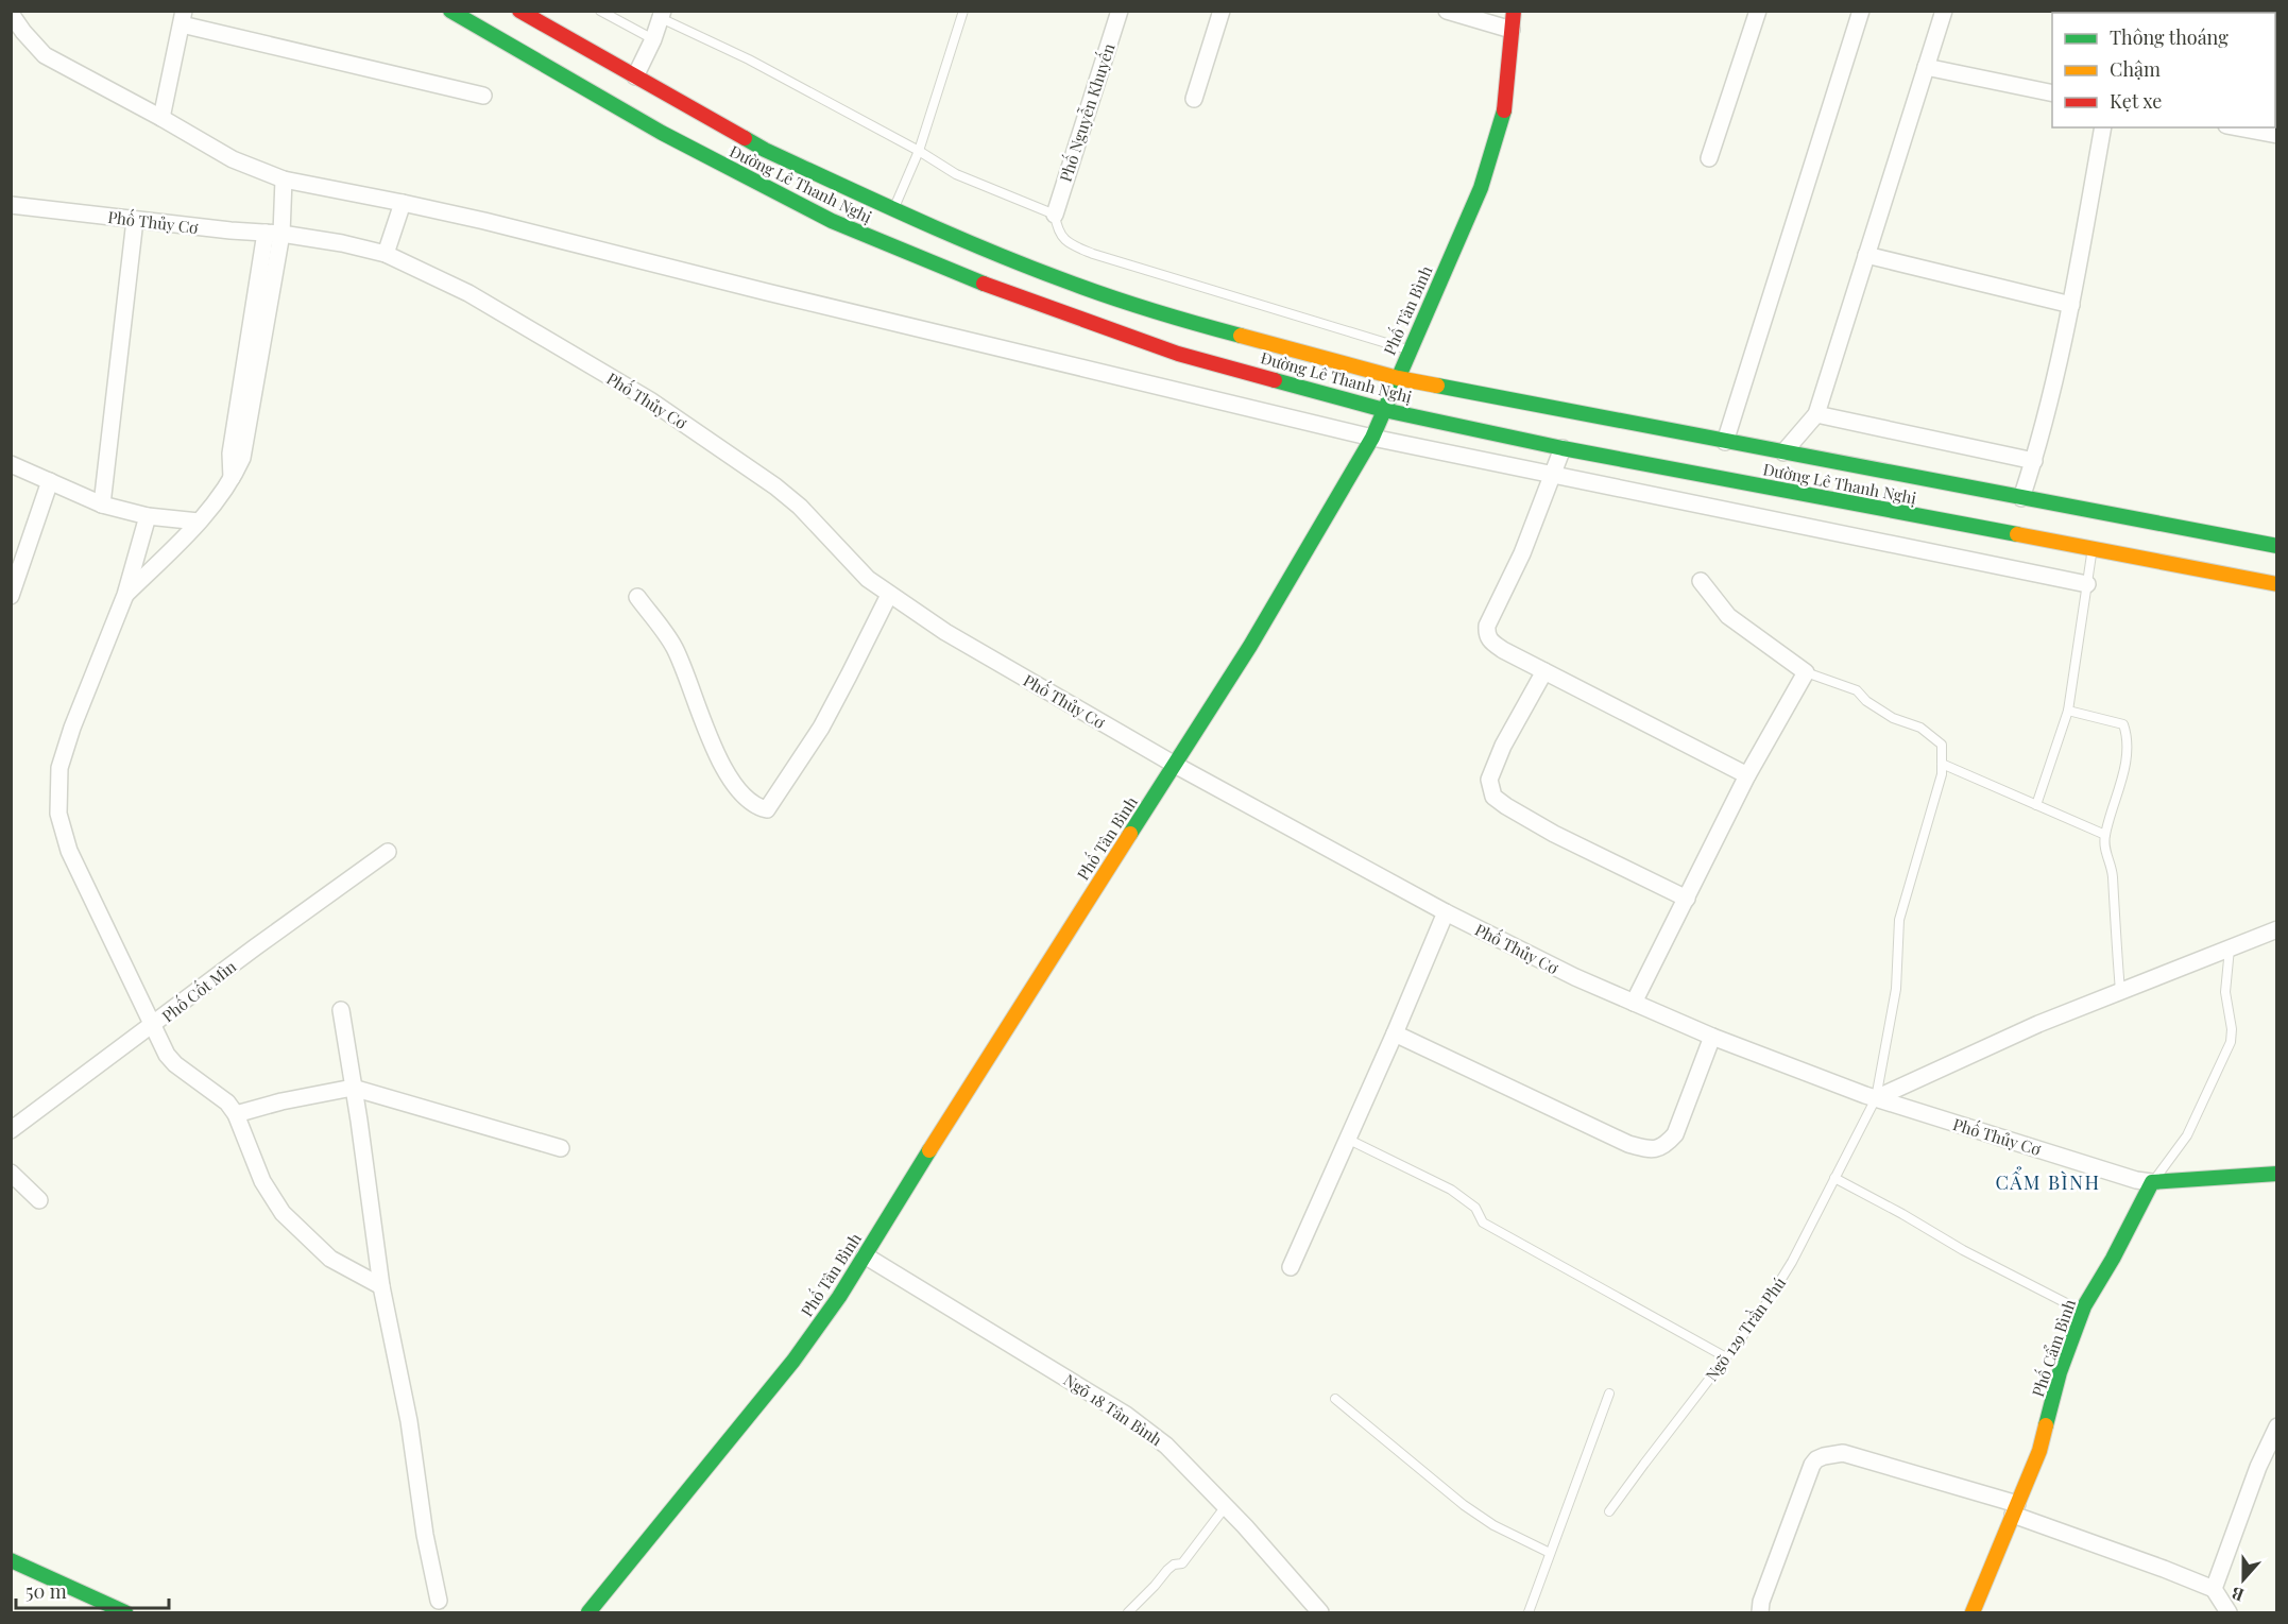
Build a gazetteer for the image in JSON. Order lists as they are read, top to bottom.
{
  "streets": {
    "main road": ["Đường Lê Thanh Nghị", "Phố Tân Bình", "Phố Cẩm Bình"],
    "street": [
      "Phố Nguyễn Khuyến",
      "Phố Thủy Cơ",
      "Phố Cốt Mìn",
      "Ngõ 18 Tân Bình"
    ],
    "lane": ["Ngõ 129 Trần Phú"]
  },
  "crossings": [
    ["Đường Lê Thanh Nghị", "Phố Tân Bình"],
    ["Phố Thủy Cơ", "Phố Tân Bình"],
    ["Phố Thủy Cơ", "Ngõ 129 Trần Phú"],
    ["Phố Thủy Cơ", "Phố Cẩm Bình"],
    ["Phố Tân Bình", "Ngõ 18 Tân Bình"]
  ],
  "districts": ["CẨM BÌNH"],
  "legend": ["Thông thoáng", "Chậm", "Kẹt xe"],
  "scale_bar": "50 m",
  "north": "bottom"
}
